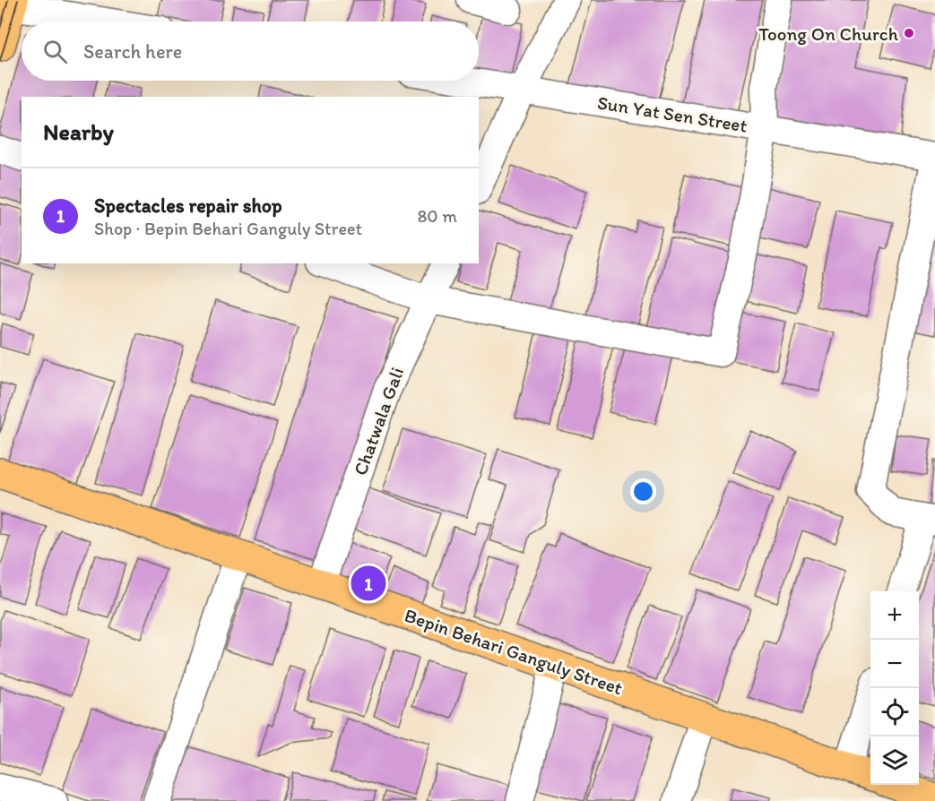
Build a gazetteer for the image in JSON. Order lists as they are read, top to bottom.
{
  "streets": {
    "main road": ["Bepin Behari Ganguly Street"],
    "street": ["Sun Yat Sen Street", "Chatwala Gali"]
  },
  "crossings": [
    ["Chatwala Gali", "Bepin Behari Ganguly Street"]
  ],
  "places": ["Toong On Church"],
  "page": {
    "search": "Search here",
    "heading": "Nearby",
    "list": [
      {
        "mark": "1",
        "name": "Spectacles repair shop",
        "note": "Shop · Bepin Behari Ganguly Street",
        "value": "80 m"
      }
    ],
    "pins": "1",
    "map_buttons": ["+", "−"]
  }
}
